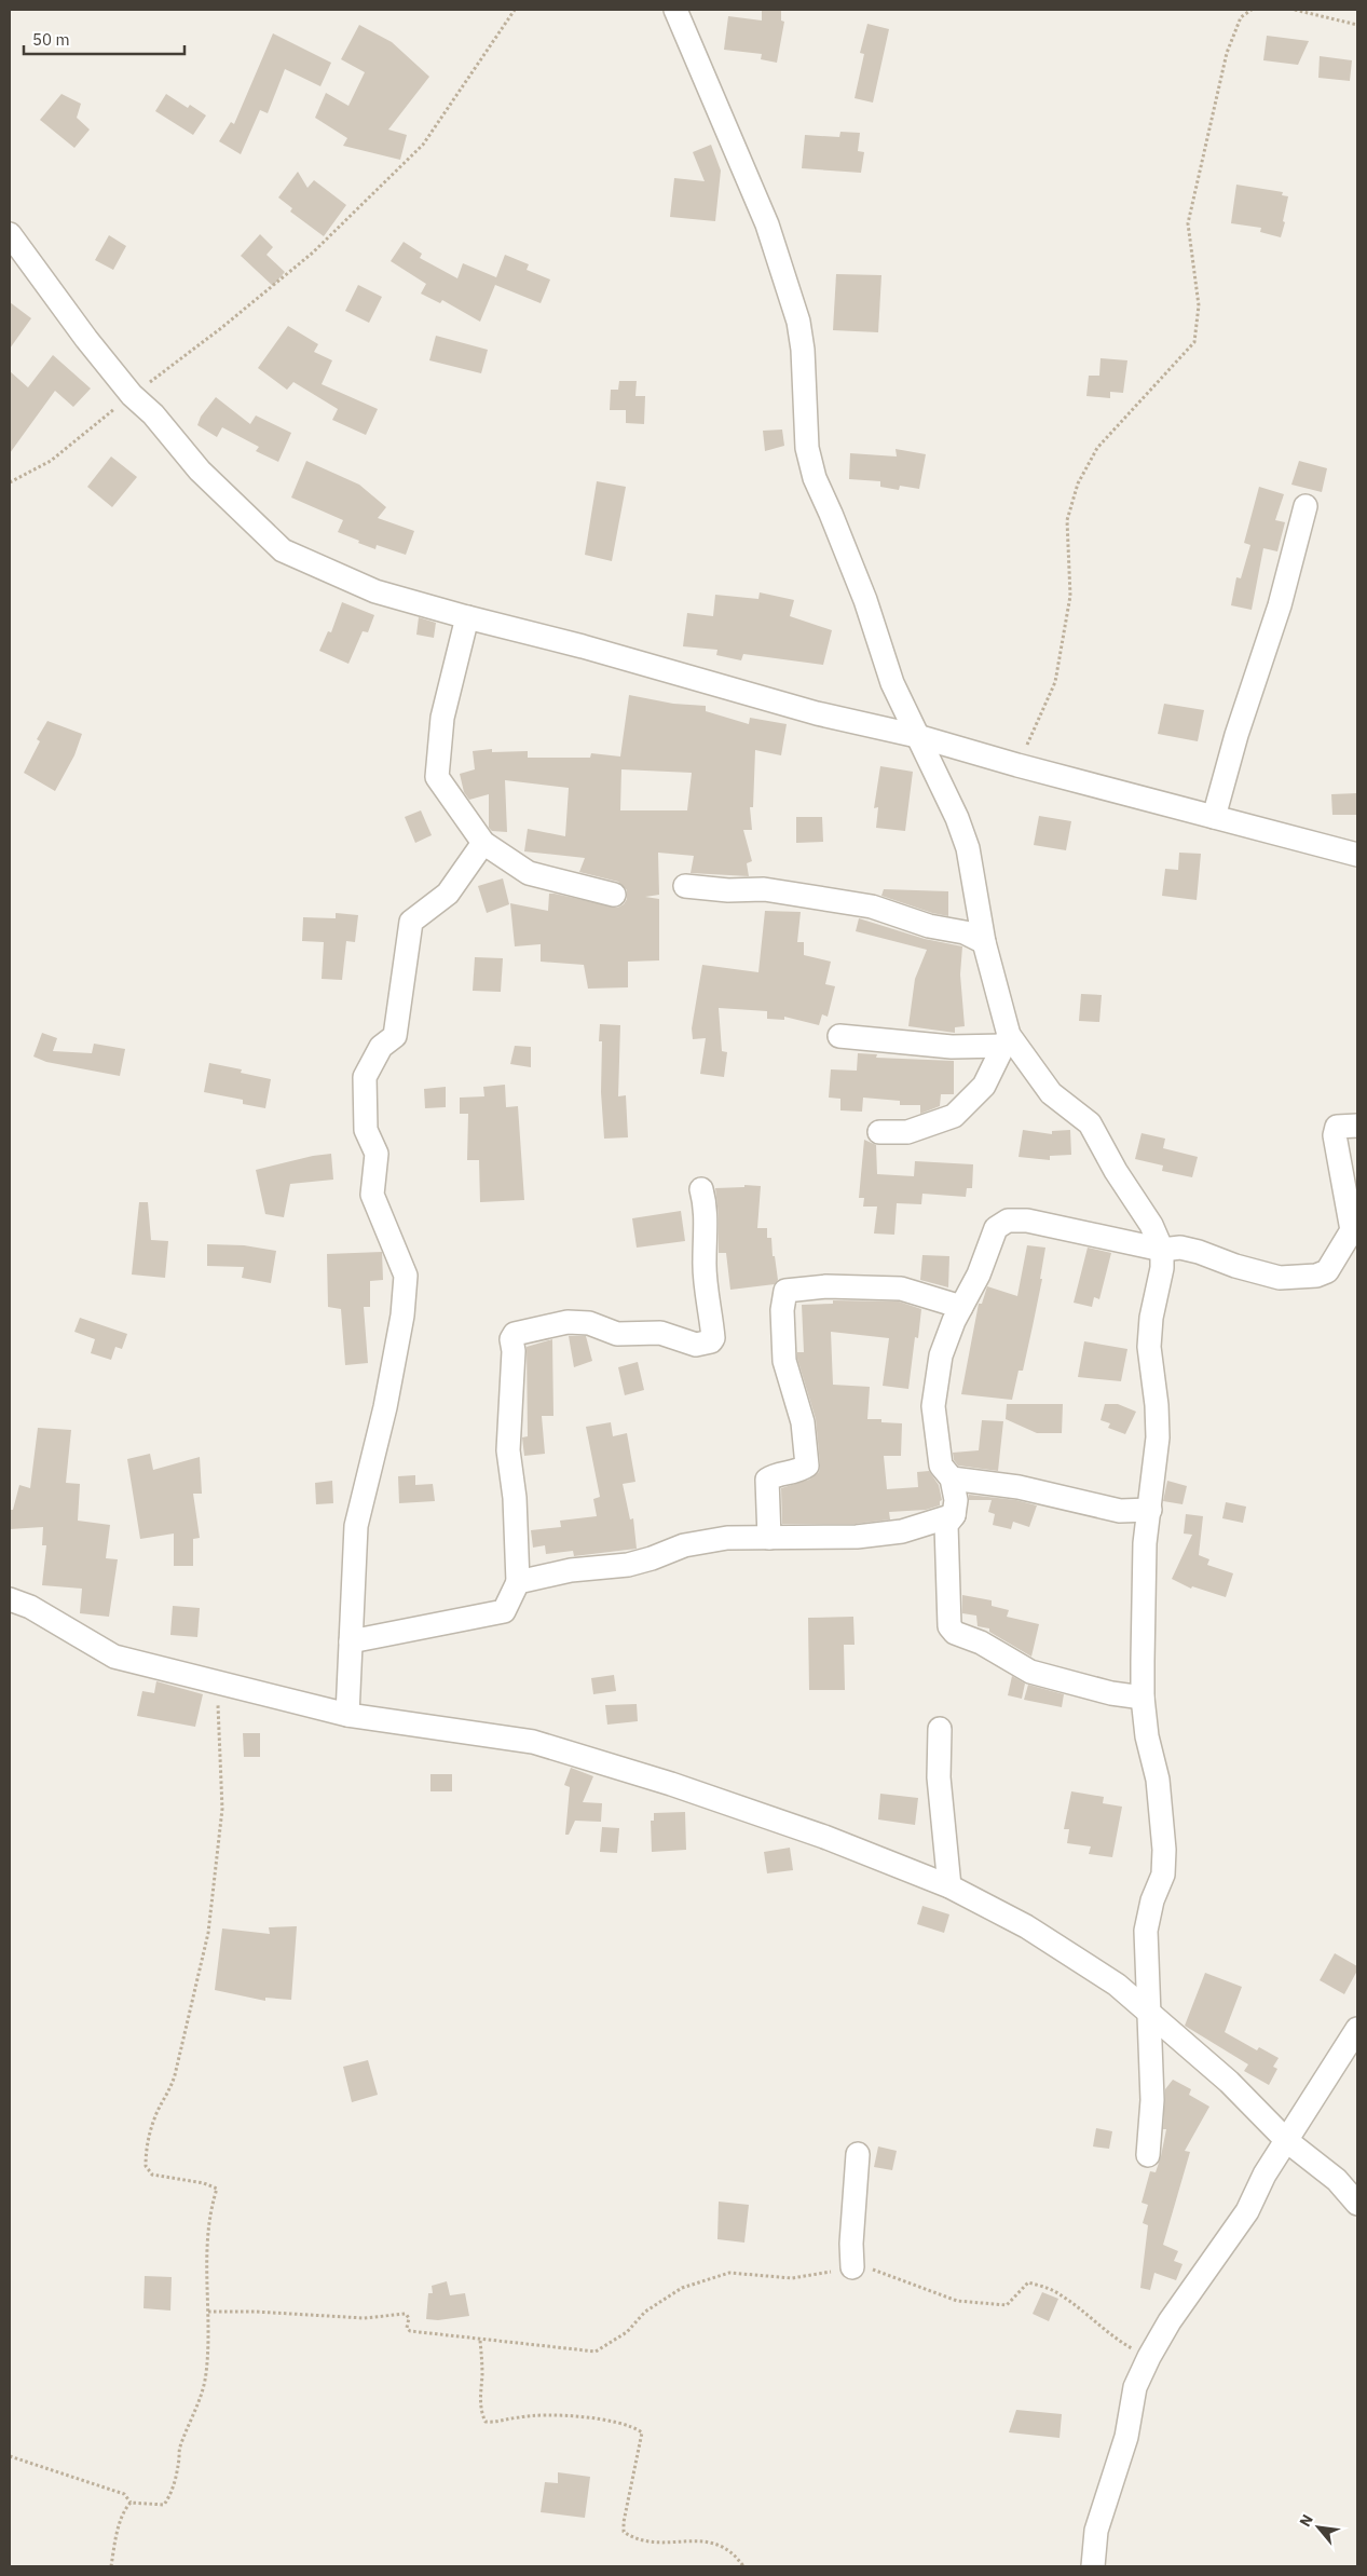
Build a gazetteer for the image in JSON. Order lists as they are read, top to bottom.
{
  "scale_bar": "50 m",
  "north": "top left"
}
